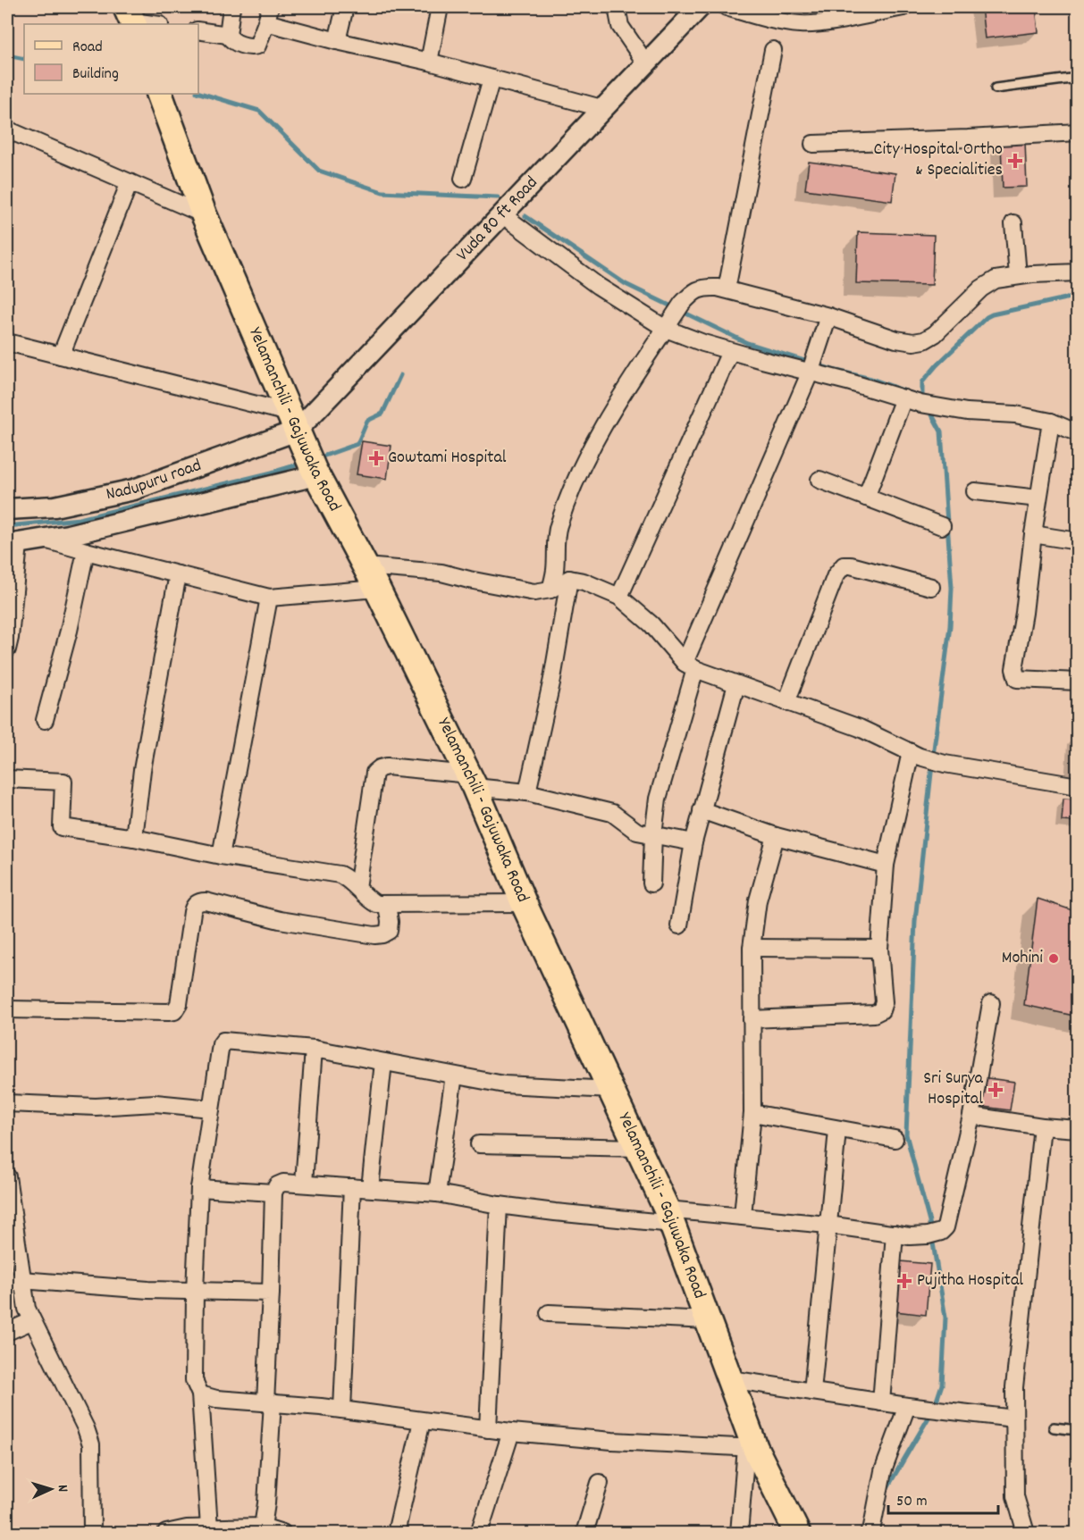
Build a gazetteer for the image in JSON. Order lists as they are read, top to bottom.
{
  "streets": {
    "main road": ["Yelamanchili - Gajuwaka Road"],
    "street": ["Vuda 80 ft Road", "Nadupuru road"]
  },
  "crossings": [
    ["Vuda 80 ft Road", "Yelamanchili - Gajuwaka Road"],
    ["Vuda 80 ft Road", "Nadupuru road"],
    ["Yelamanchili - Gajuwaka Road", "Nadupuru road"]
  ],
  "places": {
    "health": [
      "City Hospital Ortho & Specialities",
      "Gowtami Hospital",
      "Sri Surya Hospital",
      "Pujitha Hospital"
    ],
    "other": ["Mohini"]
  },
  "legend": ["Road", "Building"],
  "scale_bar": "50 m",
  "north": "right"
}
